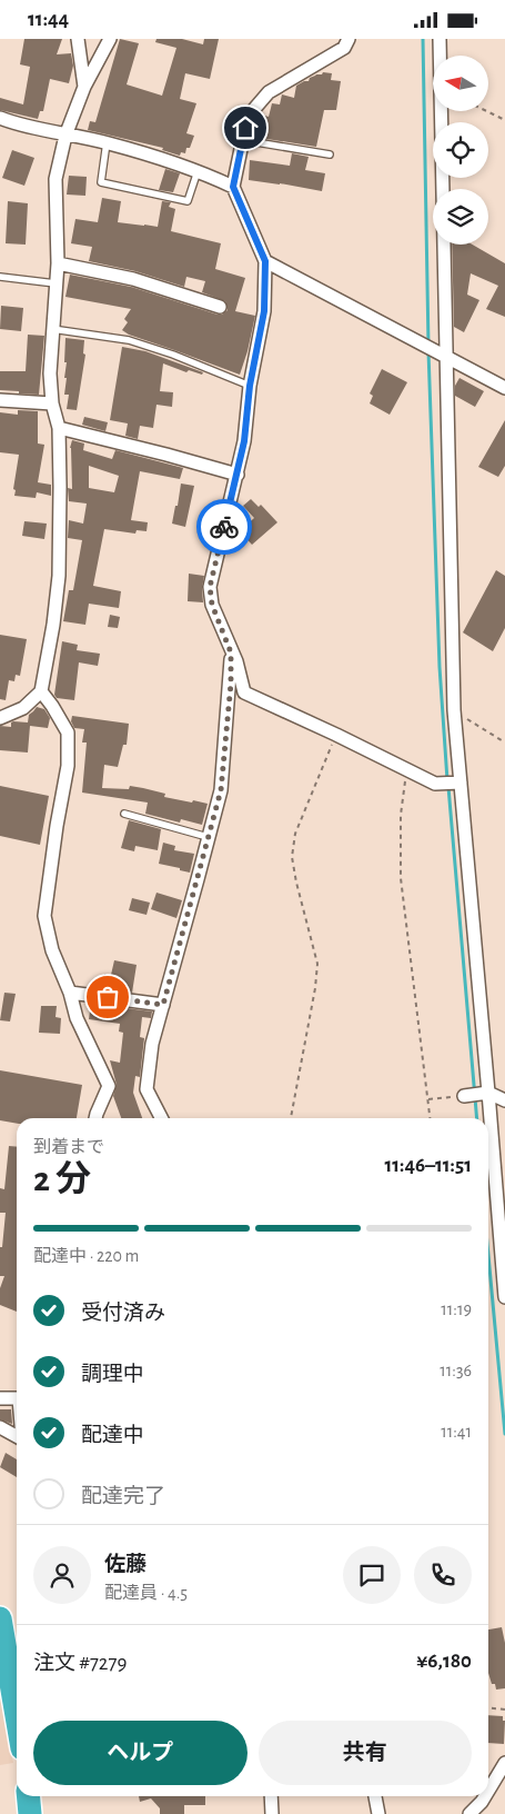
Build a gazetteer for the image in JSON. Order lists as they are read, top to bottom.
{
  "north": "left",
  "page": {
    "status": "11:44",
    "heading": ["2 分", "到着まで", "11:46–11:51"],
    "panel": [
      "佐藤",
      "配達員 · 4.5",
      "注文 #7279",
      "¥6,180"
    ],
    "bar": "配達中 · 220 m",
    "list": [
      ["受付済み", "11:19"],
      ["調理中", "11:36"],
      ["配達中", "11:41"],
      "配達完了"
    ],
    "buttons": ["ヘルプ", "共有"]
  }
}
